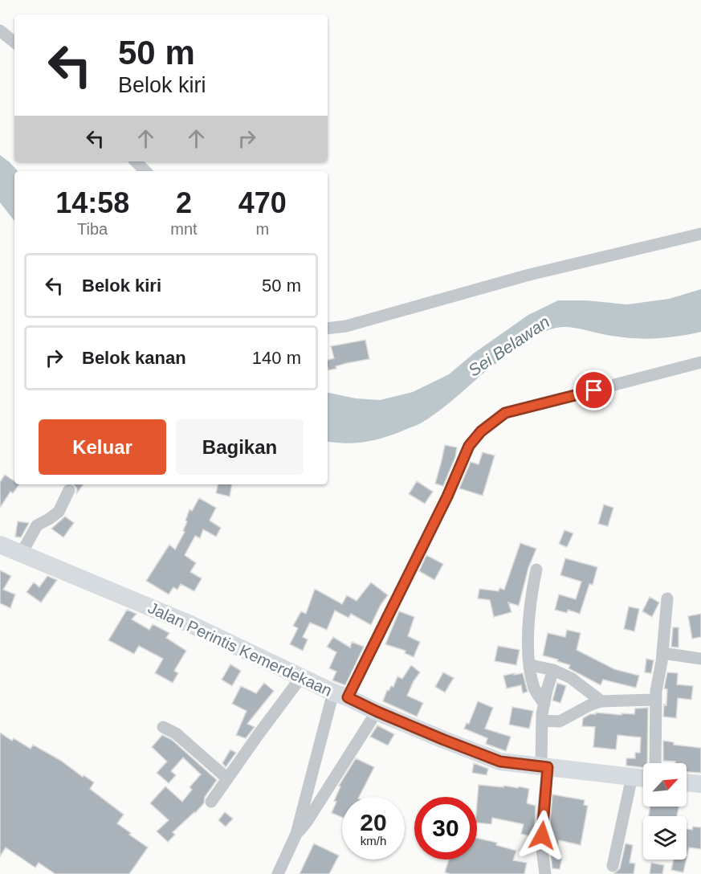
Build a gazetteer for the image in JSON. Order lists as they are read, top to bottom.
{
  "streets": {
    "main road": ["Jalan Perintis Kemerdekaan"]
  },
  "water": ["Sei Belawan"],
  "north": "top right",
  "page": {
    "turn": ["50 m", "Belok kiri"],
    "eta": [
      "14:58",
      "Tiba",
      "2",
      "mnt",
      "470",
      "m"
    ],
    "list": [
      {
        "name": "Belok kiri",
        "value": "50 m"
      },
      {
        "name": "Belok kanan",
        "value": "140 m"
      }
    ],
    "buttons": ["Keluar", "Bagikan"],
    "speed": "20 km/h",
    "limit": "30"
  }
}
